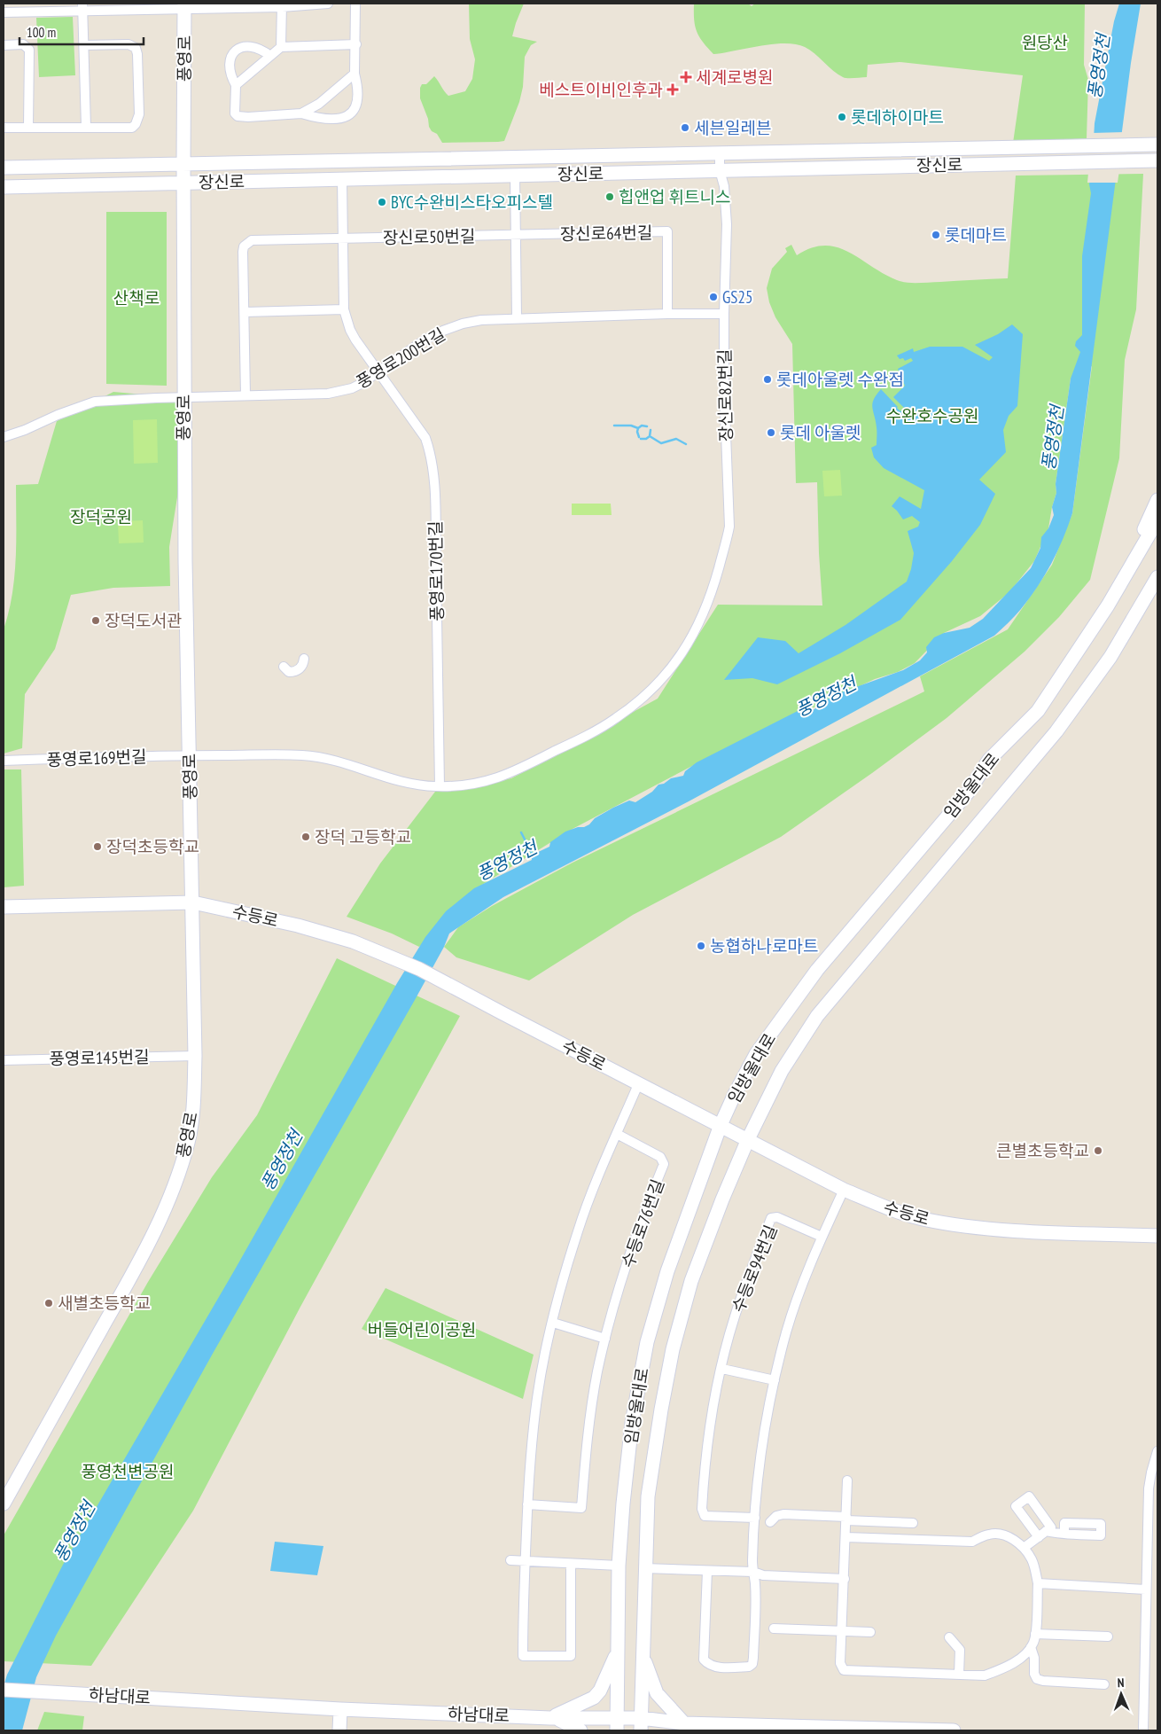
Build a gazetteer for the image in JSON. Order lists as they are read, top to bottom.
{
  "streets": {
    "main road": [
      "풍영로",
      "장신로",
      "임방울대로",
      "수등로",
      "하남대로"
    ],
    "street": [
      "장신로64번길",
      "장신로50번길",
      "풍영로200번길",
      "장신로82번길",
      "풍영로170번길",
      "풍영로169번길",
      "풍영로145번길",
      "수등로76번길",
      "수등로94번길"
    ]
  },
  "crossings": [
    ["풍영로", "장신로"],
    ["풍영로", "풍영로200번길"],
    ["풍영로", "풍영로169번길"],
    ["풍영로", "수등로"],
    ["풍영로", "풍영로145번길"],
    ["장신로", "장신로82번길"],
    ["장신로64번길", "장신로50번길"],
    ["장신로64번길", "풍영로200번길"],
    ["풍영로200번길", "장신로82번길"],
    ["풍영로200번길", "풍영로170번길"],
    ["장신로82번길", "풍영로170번길"],
    ["임방울대로", "수등로"],
    ["임방울대로", "하남대로"]
  ],
  "water": ["풍영정천"],
  "parks": [
    "원당산",
    "산책로",
    "수완호수공원",
    "장덕공원",
    "버들어린이공원",
    "풍영천변공원"
  ],
  "places": {
    "health": ["세계로병원", "베스트이비인후과"],
    "other": [
      "롯데하이마트",
      "세븐일레븐",
      "힙앤업 휘트니스",
      "BYC수완비스타오피스텔",
      "롯데마트",
      "GS25",
      "롯데아울렛 수완점",
      "롯데 아울렛",
      "장덕도서관",
      "장덕 고등학교",
      "장덕초등학교",
      "농협하나로마트",
      "큰별초등학교",
      "새별초등학교"
    ]
  },
  "scale_bar": "100 m",
  "north": "top"
}
